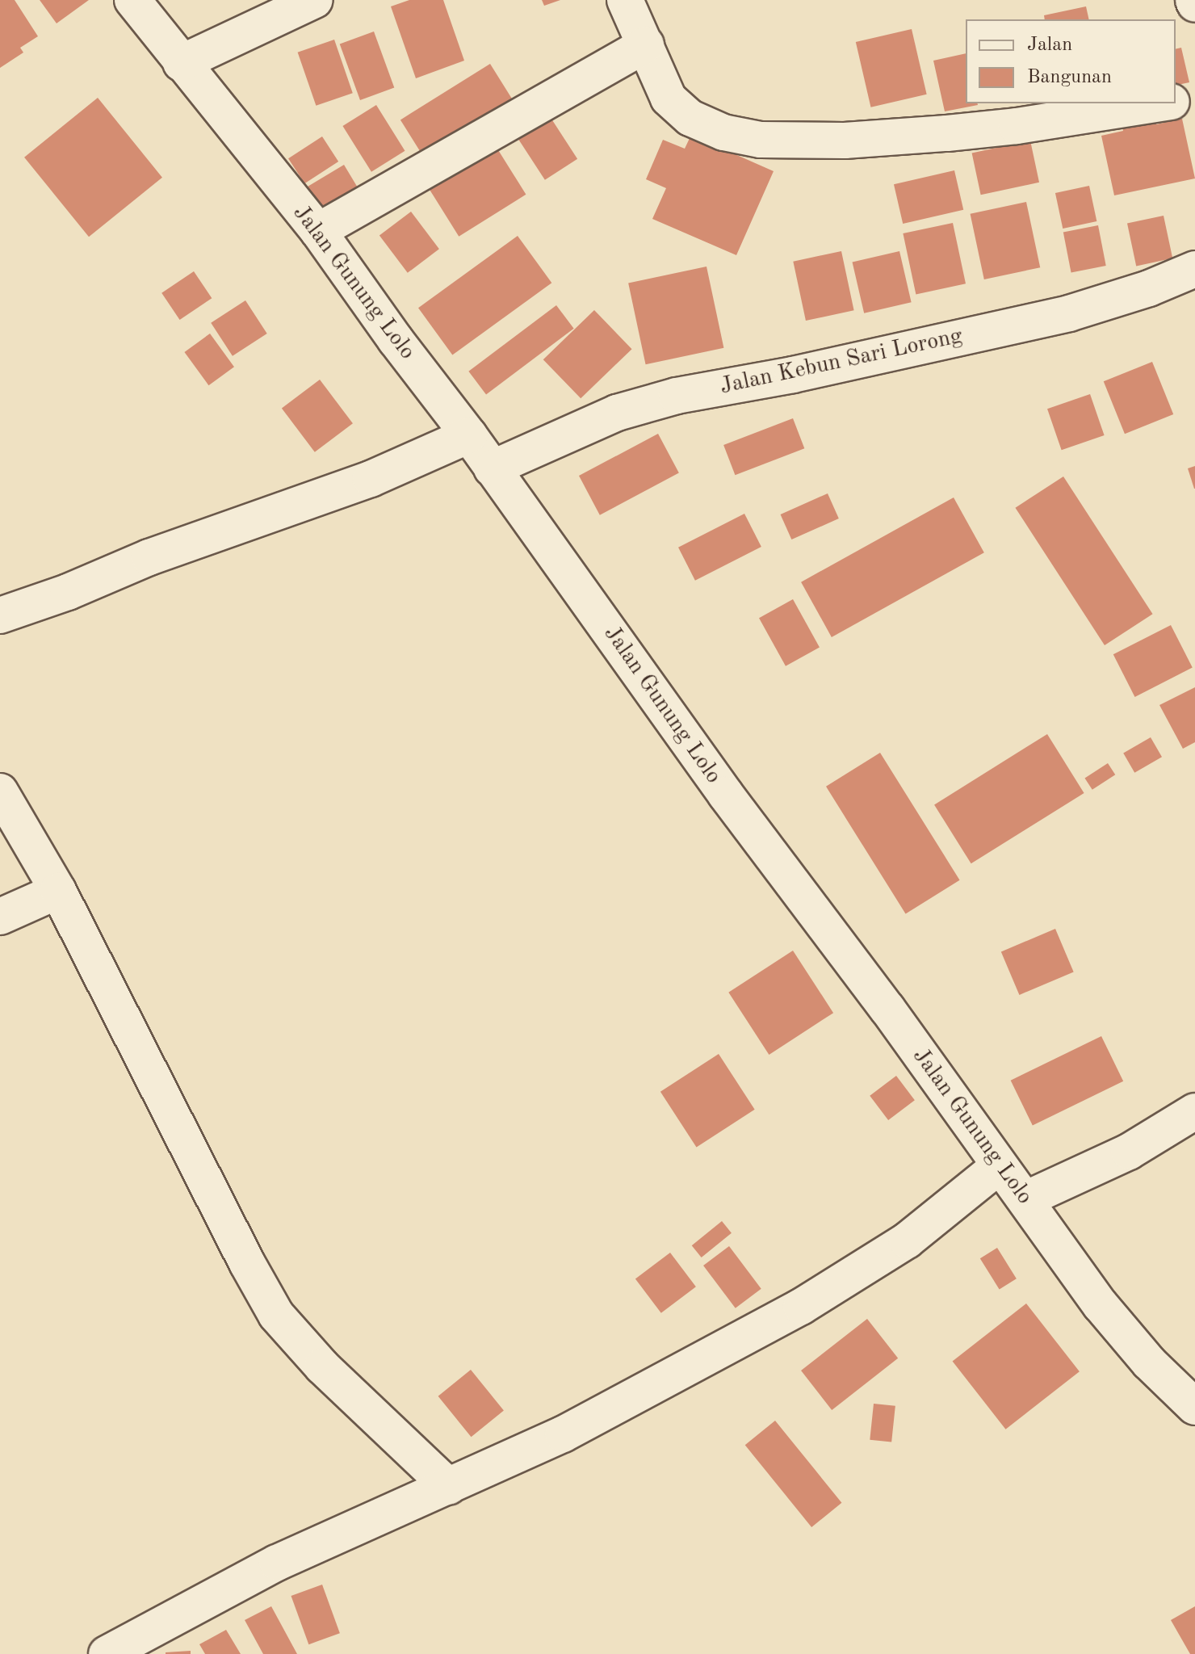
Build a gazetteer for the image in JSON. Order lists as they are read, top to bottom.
{
  "streets": {
    "street": ["Jalan Gunung Lolo", "Jalan Kebun Sari Lorong"]
  },
  "crossings": [
    ["Jalan Gunung Lolo", "Jalan Kebun Sari Lorong"]
  ],
  "legend": ["Jalan", "Bangunan"]
}
